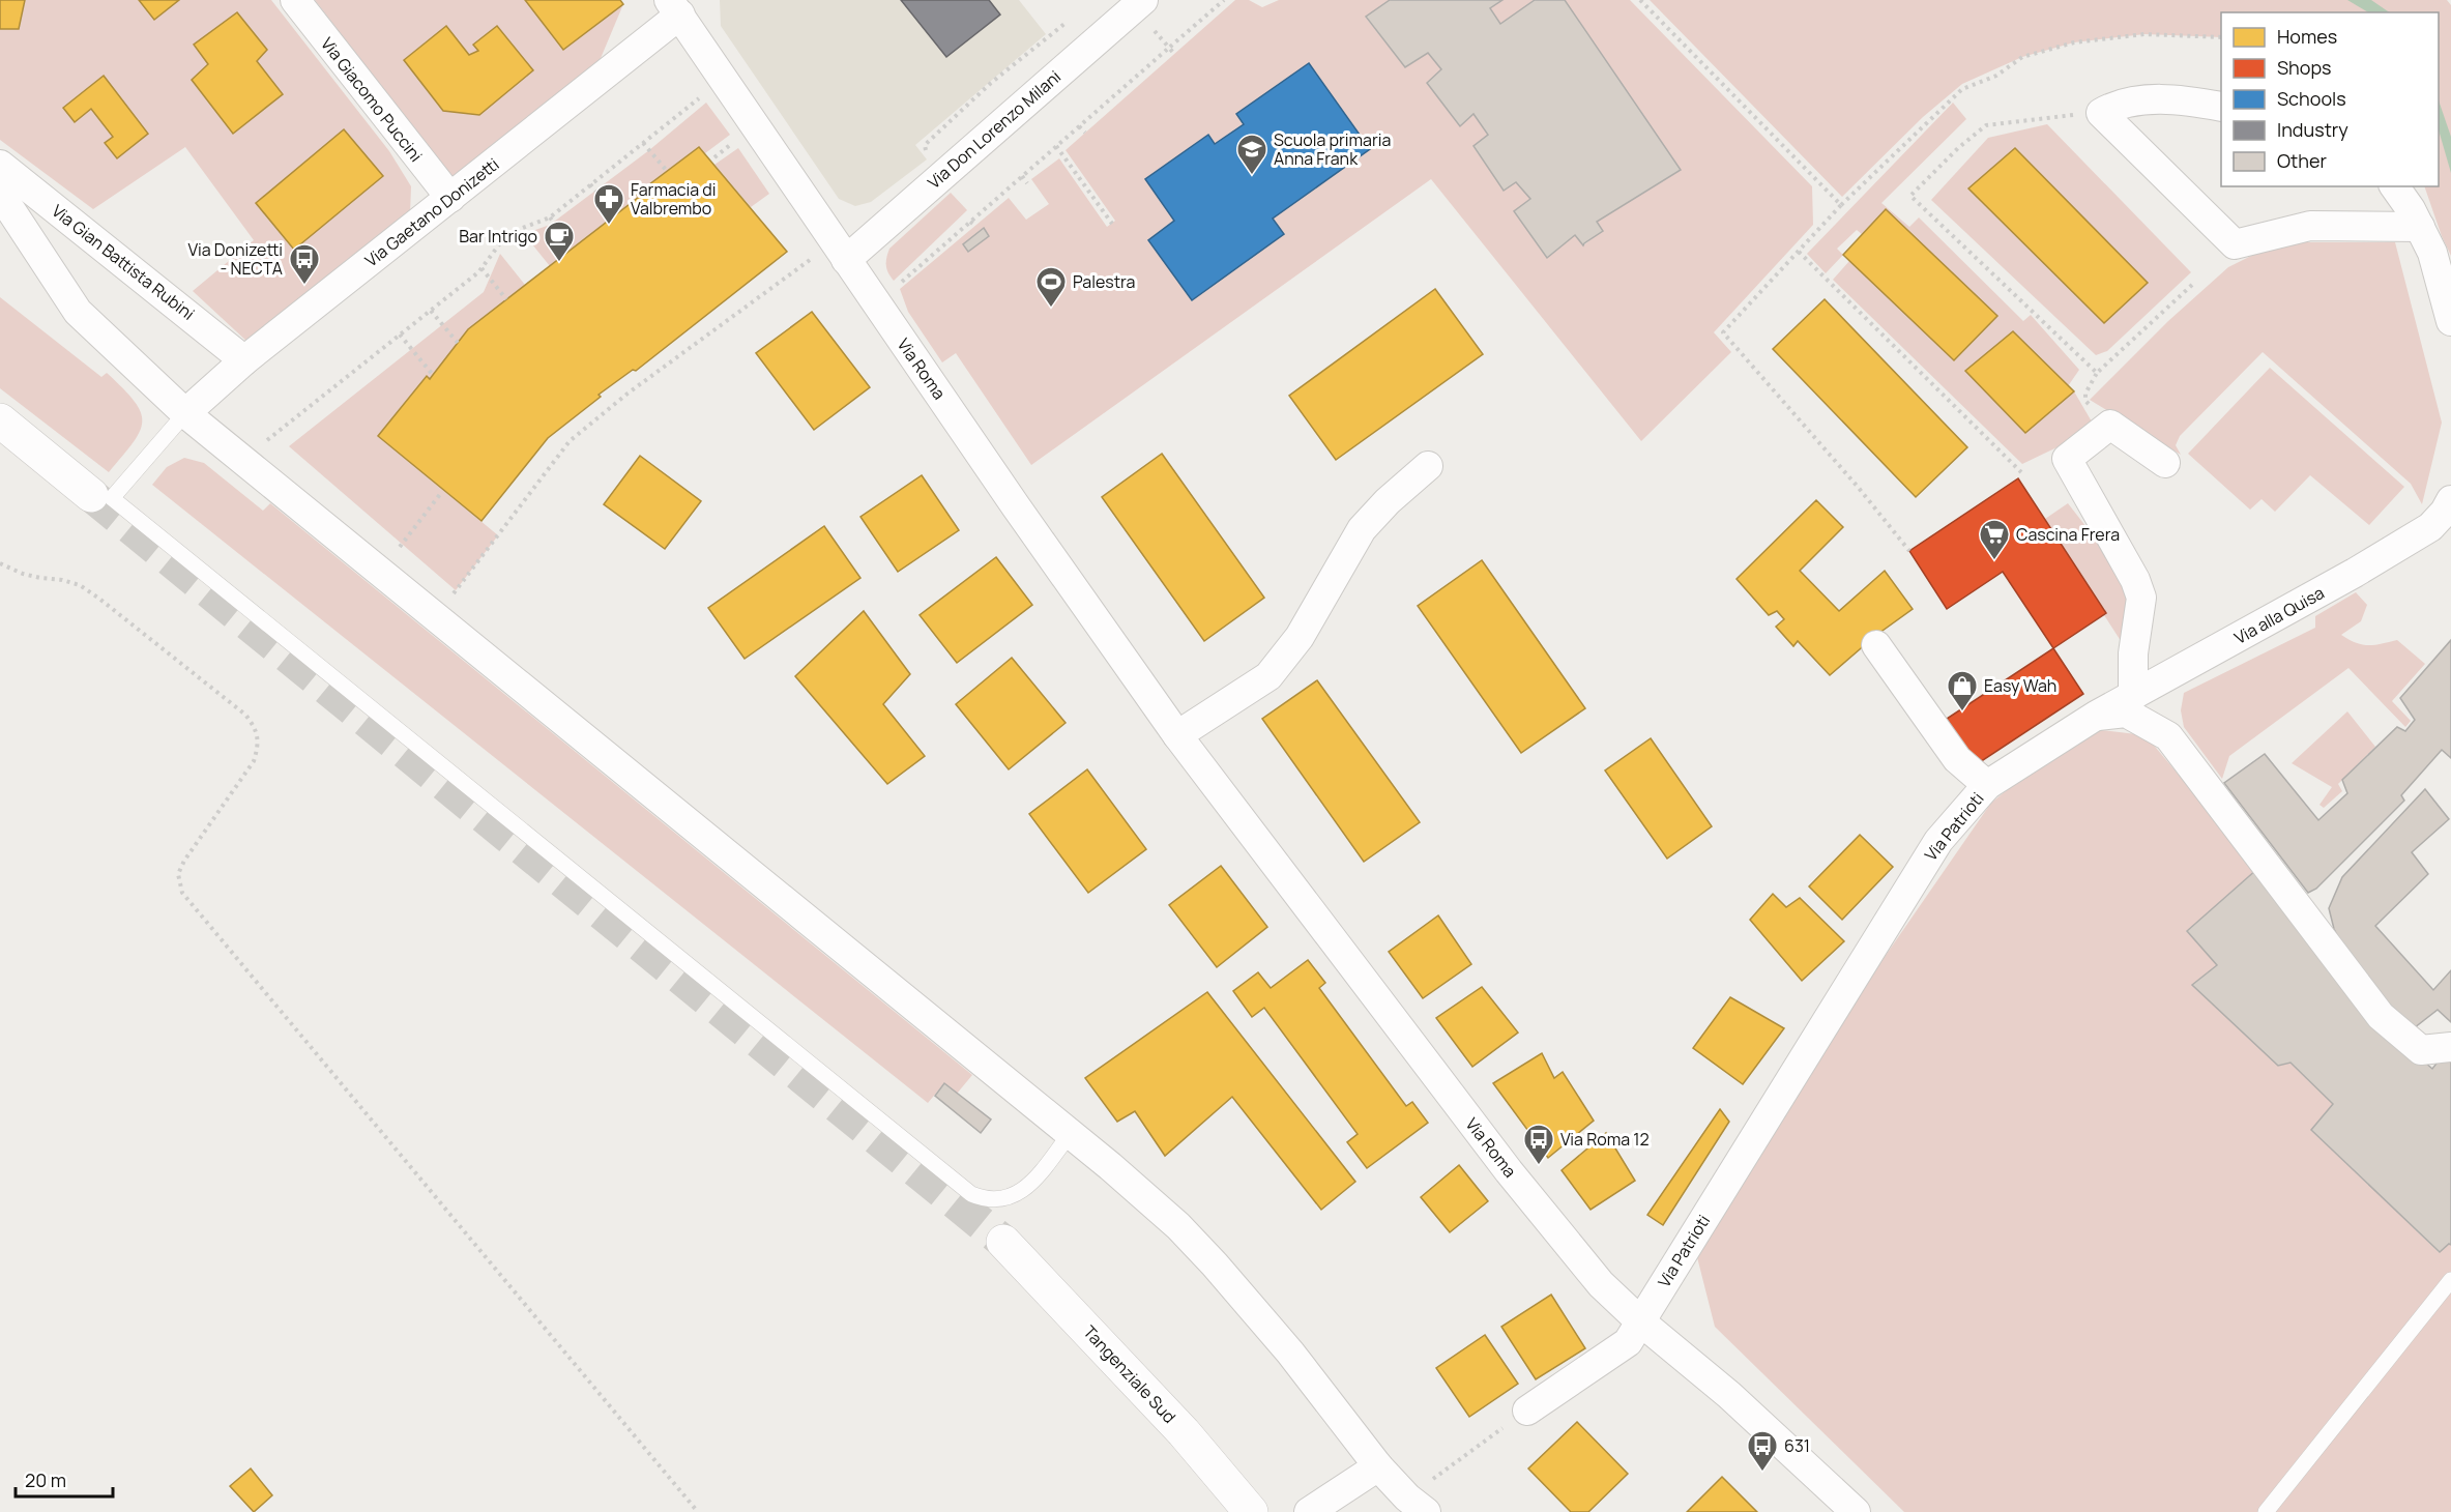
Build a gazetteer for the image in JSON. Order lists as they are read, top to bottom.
{
  "streets": {
    "highway": ["Tangenziale Sud"],
    "street": [
      "Via Giacomo Puccini",
      "Via Don Lorenzo Milani",
      "Via Gaetano Donizetti",
      "Via Gian Battista Rubini",
      "Via Roma",
      "Via alla Quisa",
      "Via Patrioti"
    ]
  },
  "crossings": [
    ["Via Giacomo Puccini", "Via Gaetano Donizetti"],
    ["Via Don Lorenzo Milani", "Via Roma"],
    ["Via Gaetano Donizetti", "Via Gian Battista Rubini"],
    ["Via Gaetano Donizetti", "Via Roma"],
    ["Via Roma", "Via Patrioti"],
    ["Via alla Quisa", "Via Patrioti"]
  ],
  "places": {
    "school or university": ["Scuola primaria Anna Frank"],
    "pharmacy": ["Farmacia di Valbrembo"],
    "cafe": ["Bar Intrigo"],
    "bus stop": ["Via Donizetti - NECTA", "Via Roma 12", "631"],
    "sports": ["Palestra"],
    "supermarket": ["Cascina Frera"],
    "shop": ["Easy Wah"]
  },
  "legend": [
    "Homes",
    "Shops",
    "Schools",
    "Industry",
    "Other"
  ],
  "scale_bar": "20 m"
}
